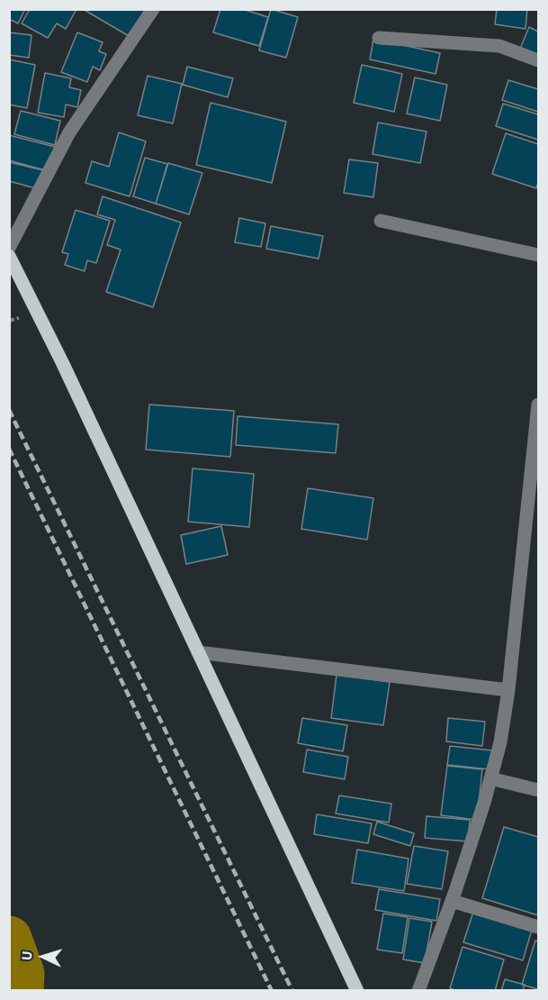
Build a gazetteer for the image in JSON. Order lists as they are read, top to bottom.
{
  "north": "left"
}
